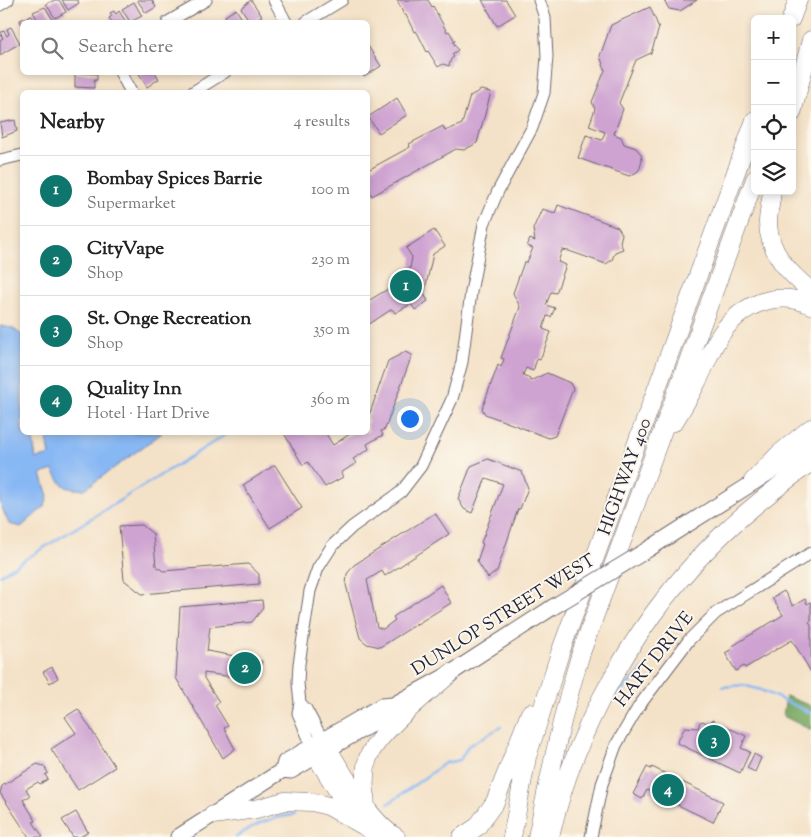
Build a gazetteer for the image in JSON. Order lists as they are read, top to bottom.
{
  "streets": {
    "highway": ["HIGHWAY 400"],
    "main road": ["DUNLOP STREET WEST"],
    "street": ["HART DRIVE"]
  },
  "page": {
    "map_buttons": ["+", "−"],
    "search": "Search here",
    "heading": ["Nearby", "4 results"],
    "list": [
      {
        "mark": "1",
        "name": "Bombay Spices Barrie",
        "note": "Supermarket",
        "value": "100 m"
      },
      {
        "mark": "2",
        "name": "CityVape",
        "note": "Shop",
        "value": "230 m"
      },
      {
        "mark": "3",
        "name": "St. Onge Recreation",
        "note": "Shop",
        "value": "350 m"
      },
      {
        "mark": "4",
        "name": "Quality Inn",
        "note": "Hotel · Hart Drive",
        "value": "360 m"
      }
    ],
    "pins": [
      "1",
      "2",
      "3",
      "4"
    ]
  }
}
